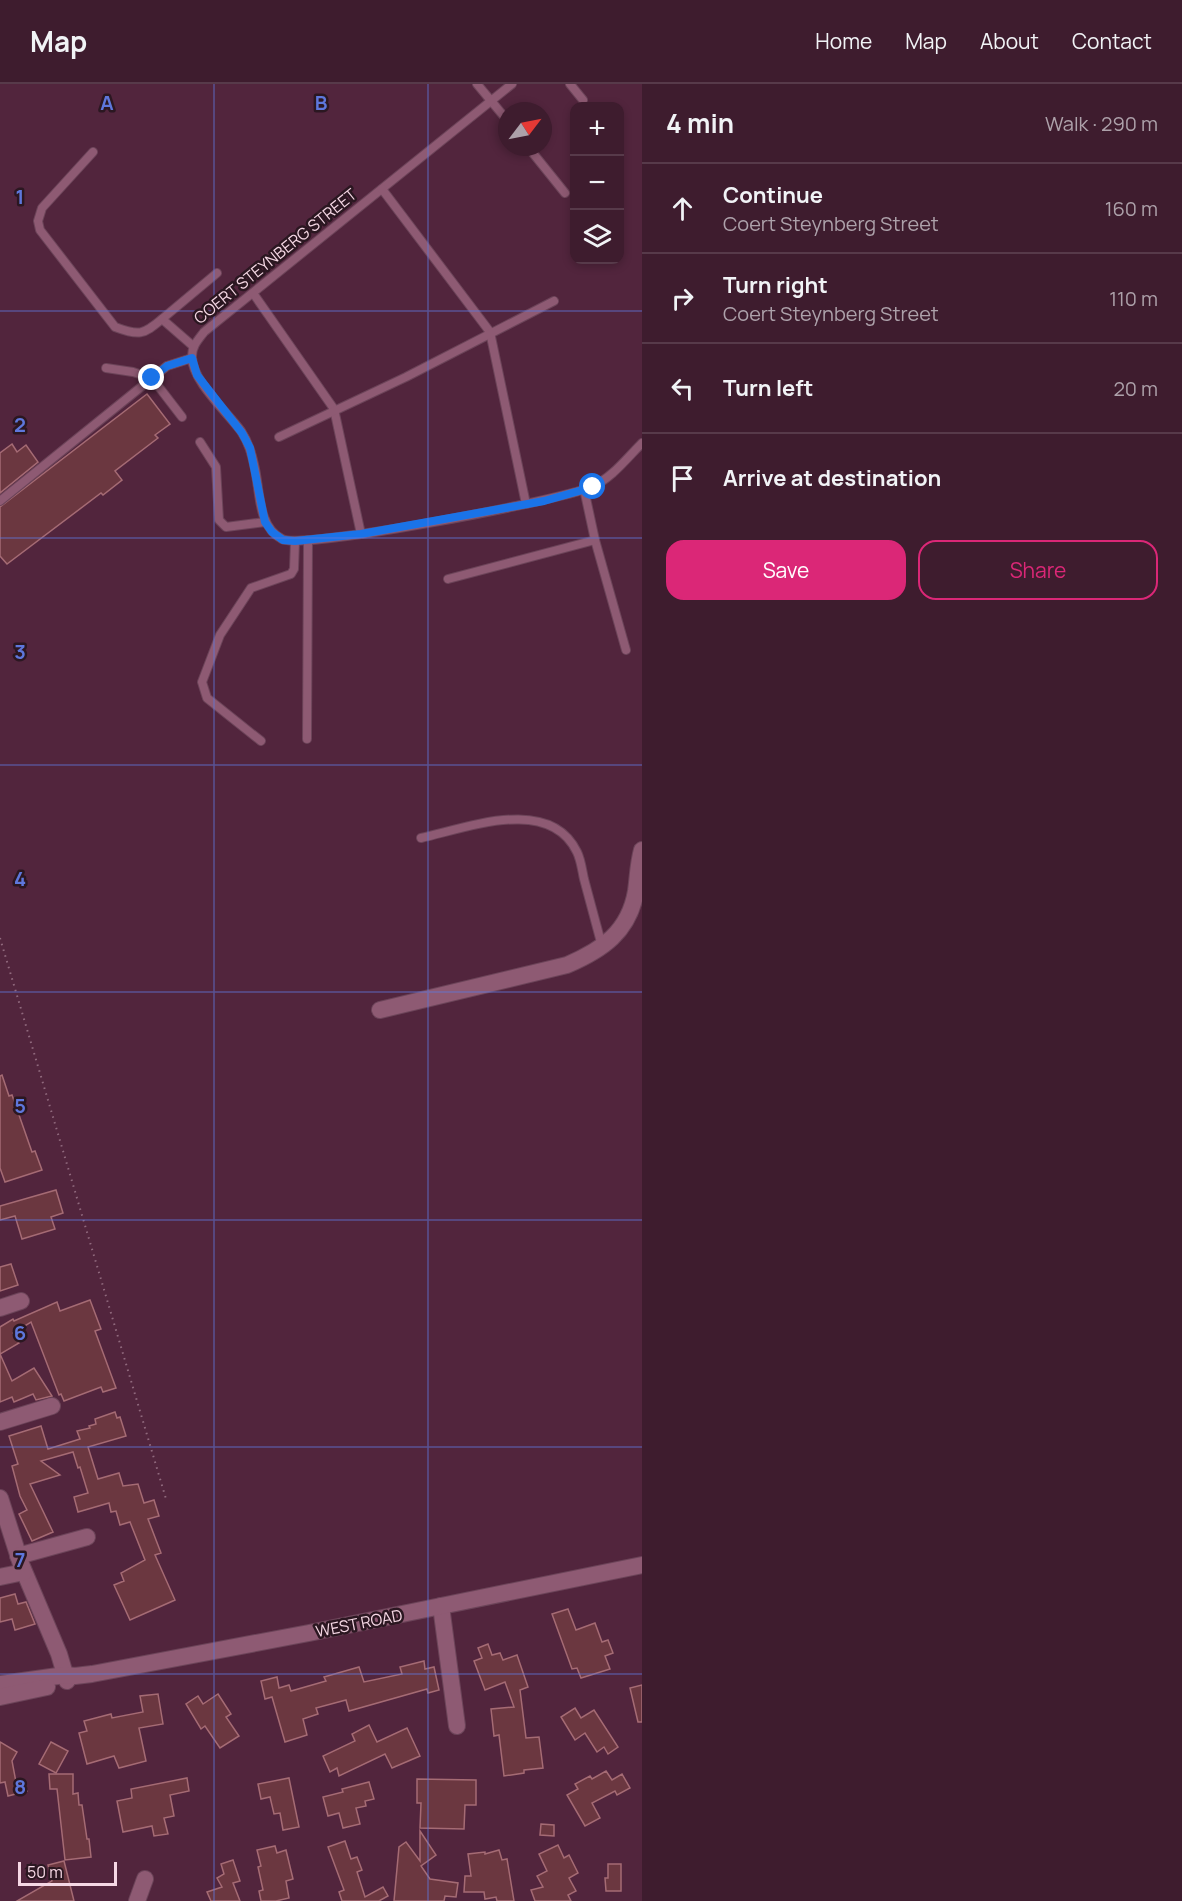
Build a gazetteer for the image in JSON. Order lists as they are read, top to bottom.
{
  "streets": {
    "street": ["WEST ROAD"],
    "lane": ["COERT STEYNBERG STREET"]
  },
  "scale_bar": "50 m",
  "north": "top right",
  "page": {
    "header": "Map",
    "nav": [
      "Home",
      "Map",
      "About",
      "Contact"
    ],
    "heading": ["4 min", "Walk · 290 m"],
    "map_buttons": ["+", "−"],
    "list": [
      ["Continue", "Coert Steynberg Street", "160 m"],
      ["Turn right", "Coert Steynberg Street", "110 m"],
      ["Turn left", "20 m"],
      "Arrive at destination"
    ],
    "buttons": ["Save", "Share"],
    "scale": "50 m"
  },
  "grid": {
    "columns": ["A", "B"],
    "rows": [
      "1",
      "2",
      "3",
      "4",
      "5",
      "6",
      "7",
      "8"
    ]
  }
}
